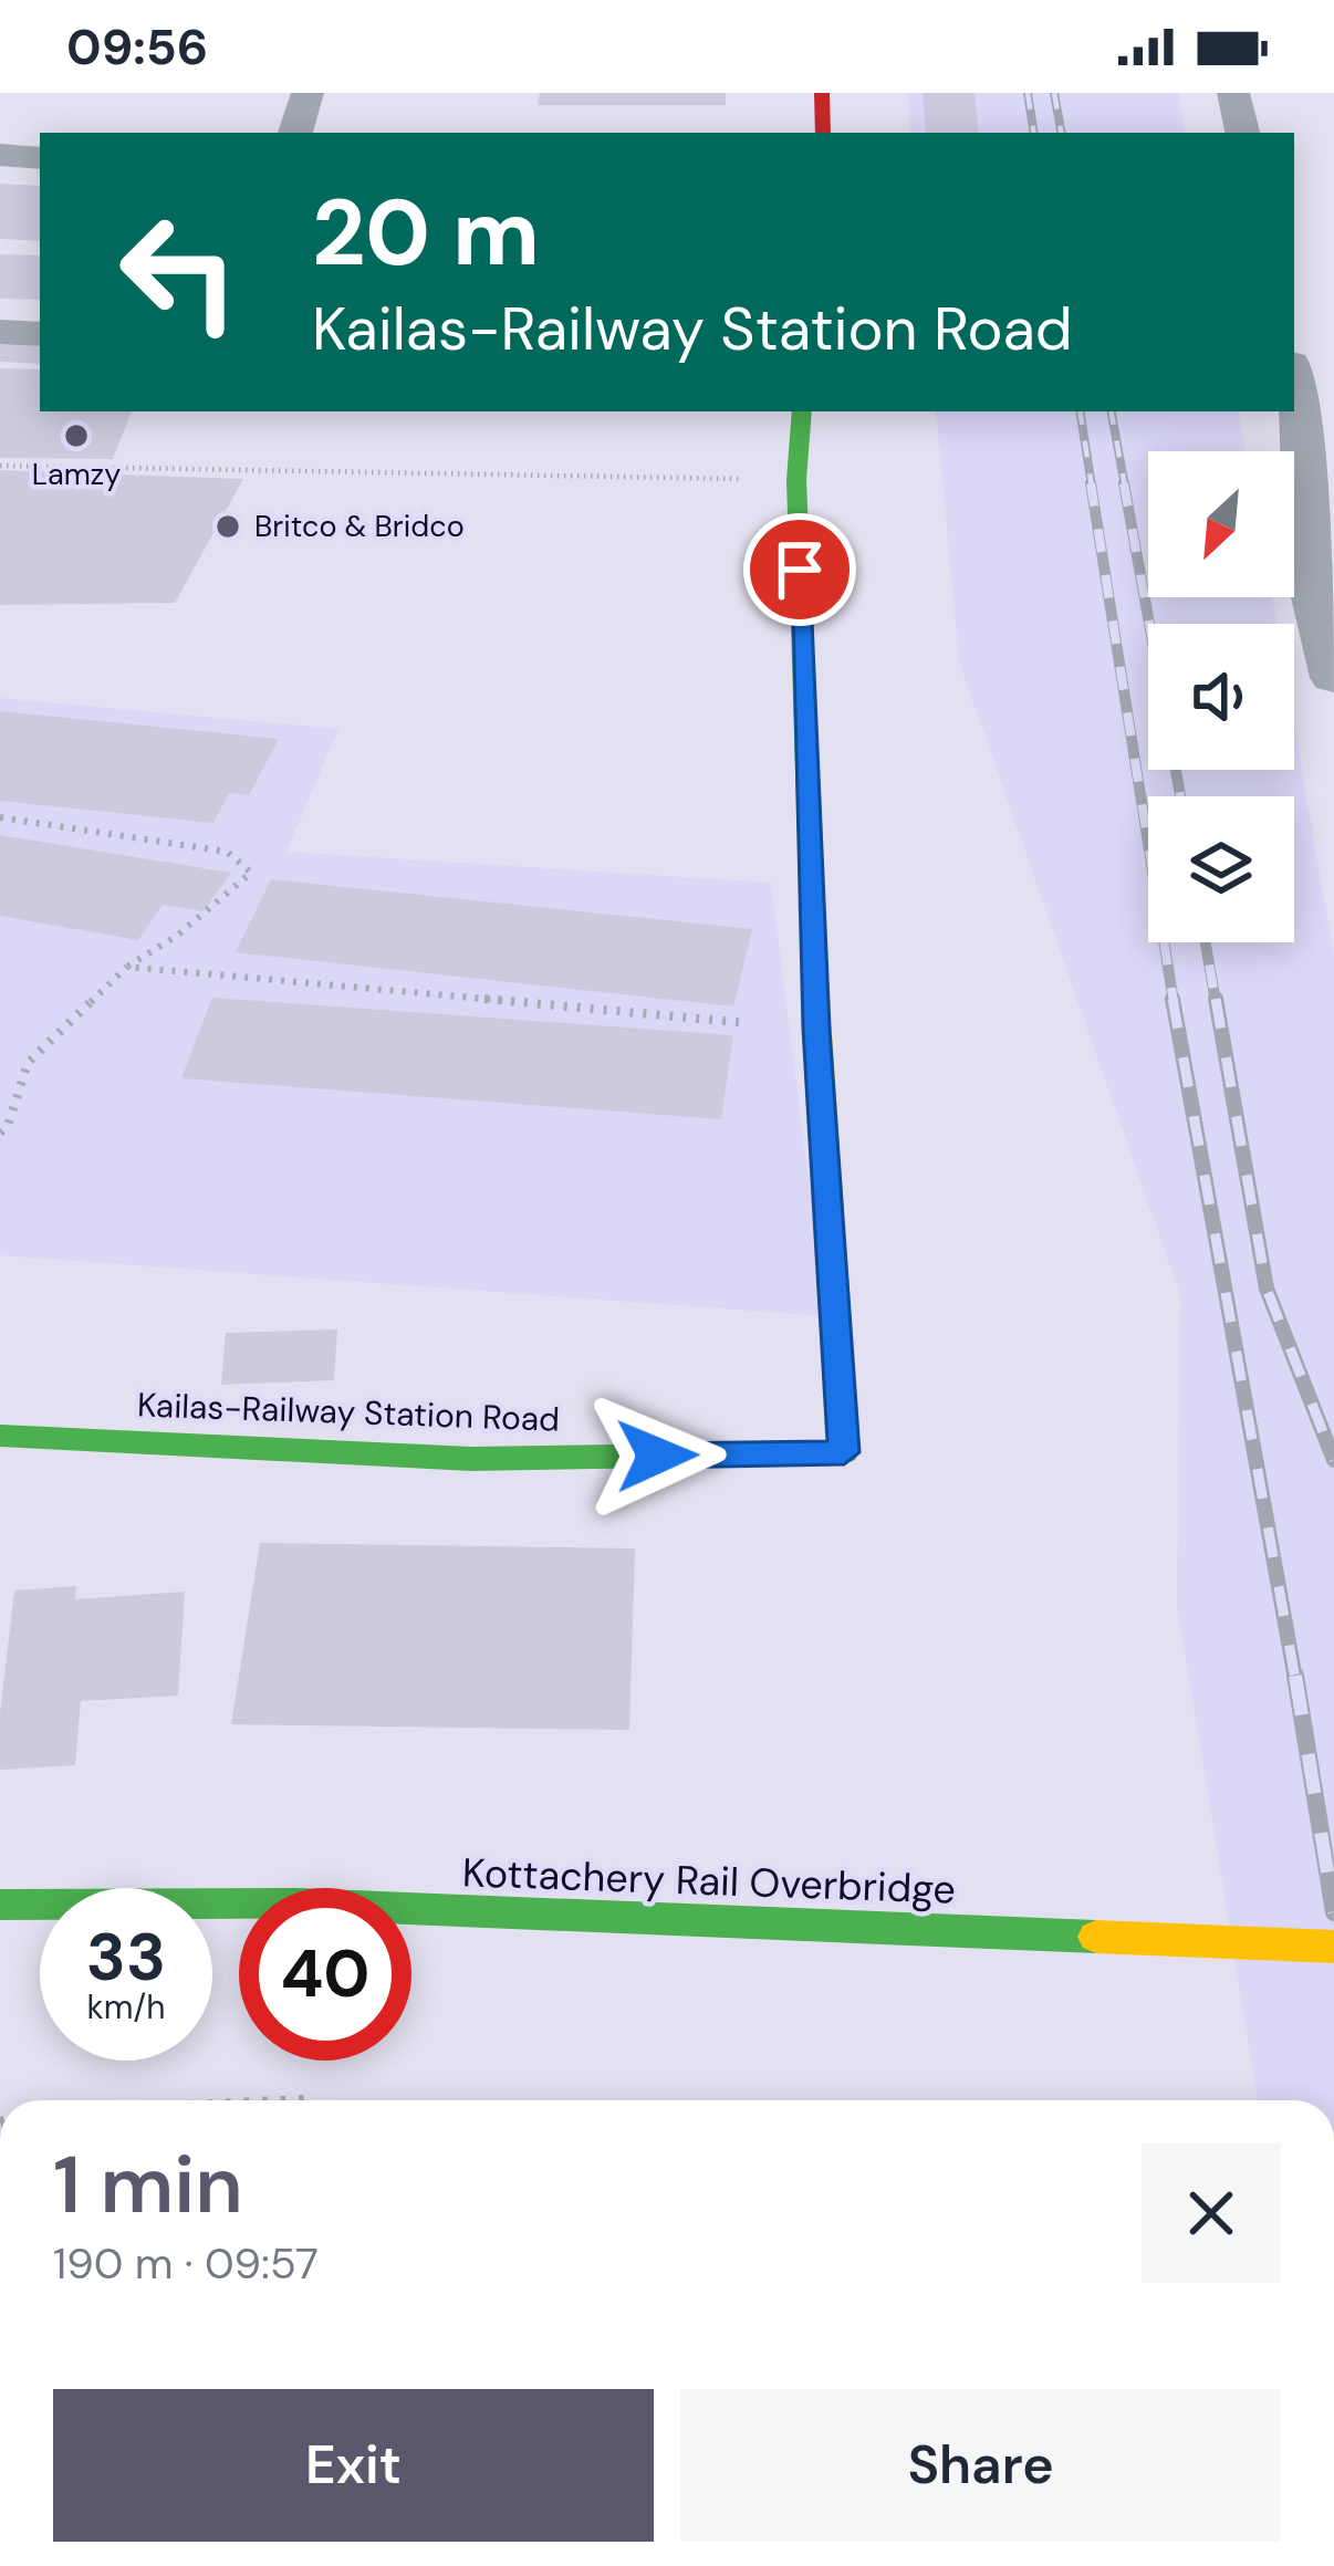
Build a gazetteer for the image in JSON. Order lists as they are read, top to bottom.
{
  "streets": {
    "street": ["Kailas-Railway Station Road", "Kottachery Rail Overbridge"]
  },
  "places": ["Lamzy", "Britco & Bridco"],
  "north": "bottom left",
  "page": {
    "status": "09:56",
    "turn": ["20 m", "Kailas-Railway Station Road"],
    "speed": "33 km/h",
    "limit": "40",
    "heading": ["1 min", "190 m · 09:57"],
    "buttons": ["Exit", "Share"]
  }
}
